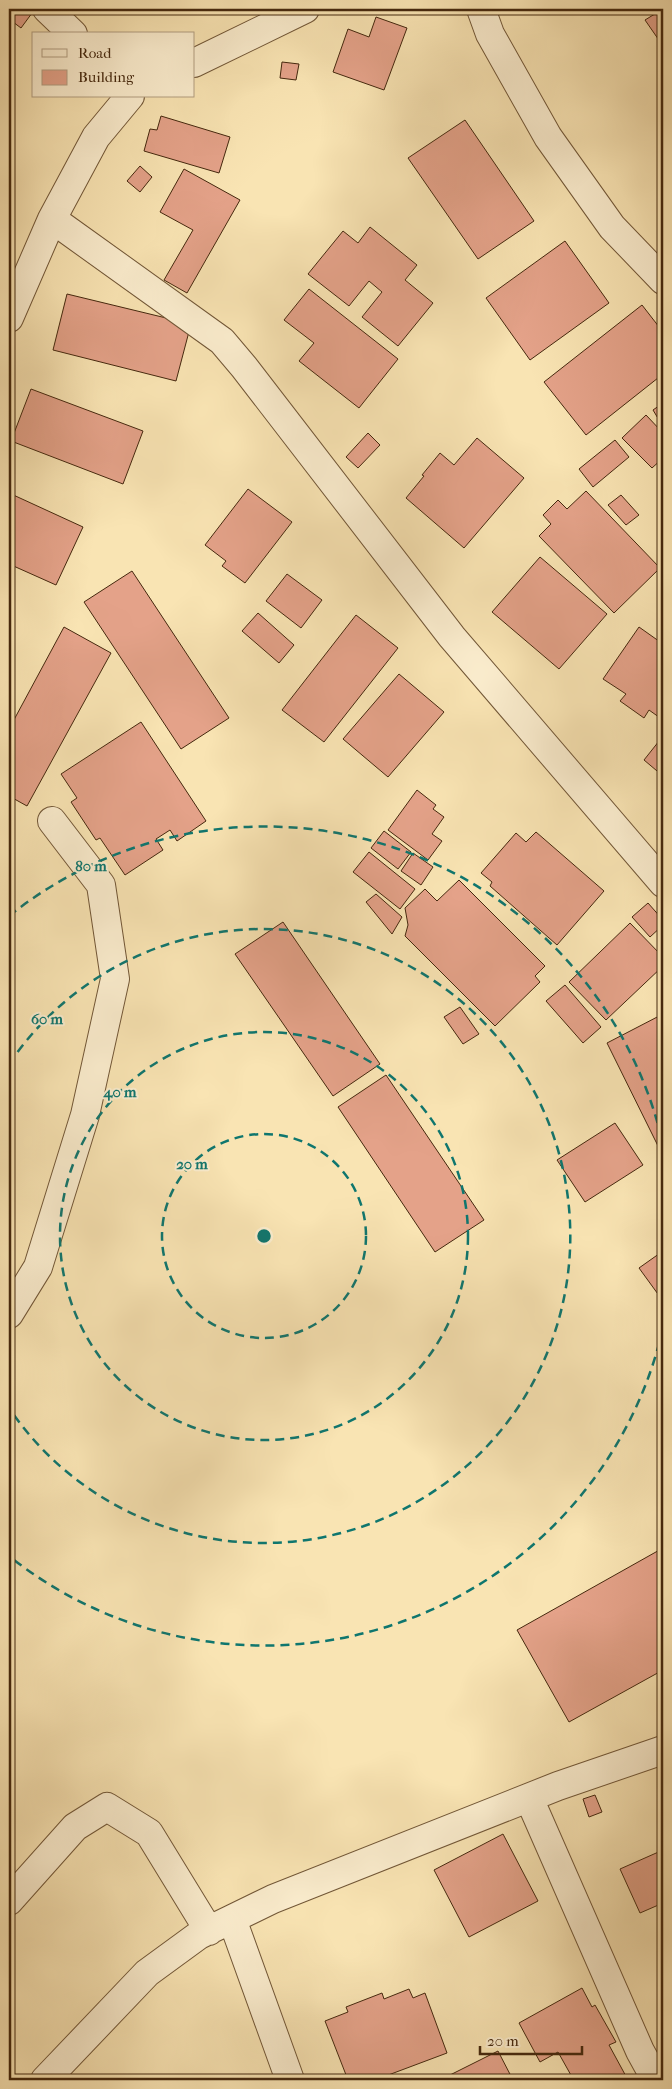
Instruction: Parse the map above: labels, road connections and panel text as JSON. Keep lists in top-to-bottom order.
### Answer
{
  "legend": ["Road", "Building"],
  "scale_bar": "20 m",
  "rings": [
    "80 m",
    "60 m",
    "40 m",
    "20 m"
  ]
}
